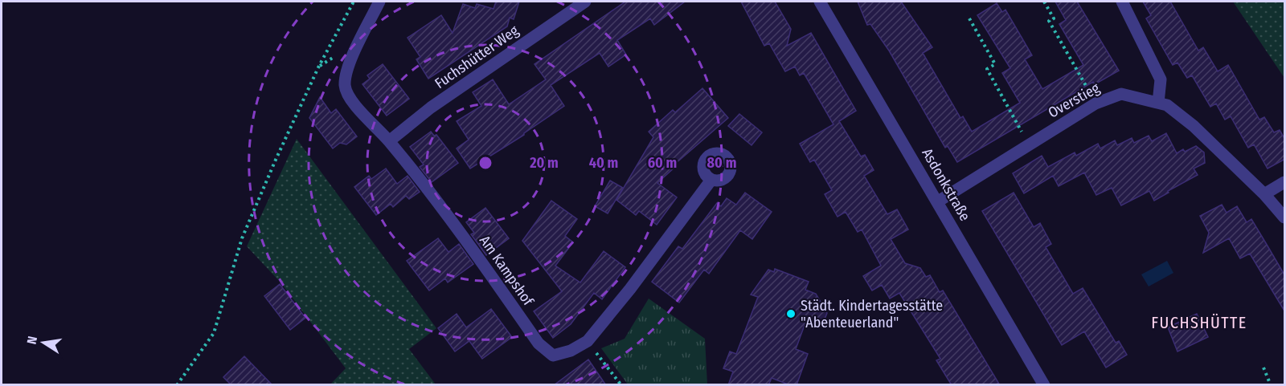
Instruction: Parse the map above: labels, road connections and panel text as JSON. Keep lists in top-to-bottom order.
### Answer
{
  "streets": {
    "street": [
      "Fuchshütter Weg",
      "Overstieg",
      "Asdonkstraße",
      "Am Kampshof"
    ]
  },
  "crossings": [
    ["Fuchshütter Weg", "Am Kampshof"],
    ["Overstieg", "Asdonkstraße"]
  ],
  "districts": ["FUCHSHÜTTE"],
  "places": ["Städt. Kindertagesstätte \"Abenteuerland\""],
  "north": "left",
  "rings": [
    "20 m",
    "40 m",
    "60 m",
    "80 m"
  ]
}
